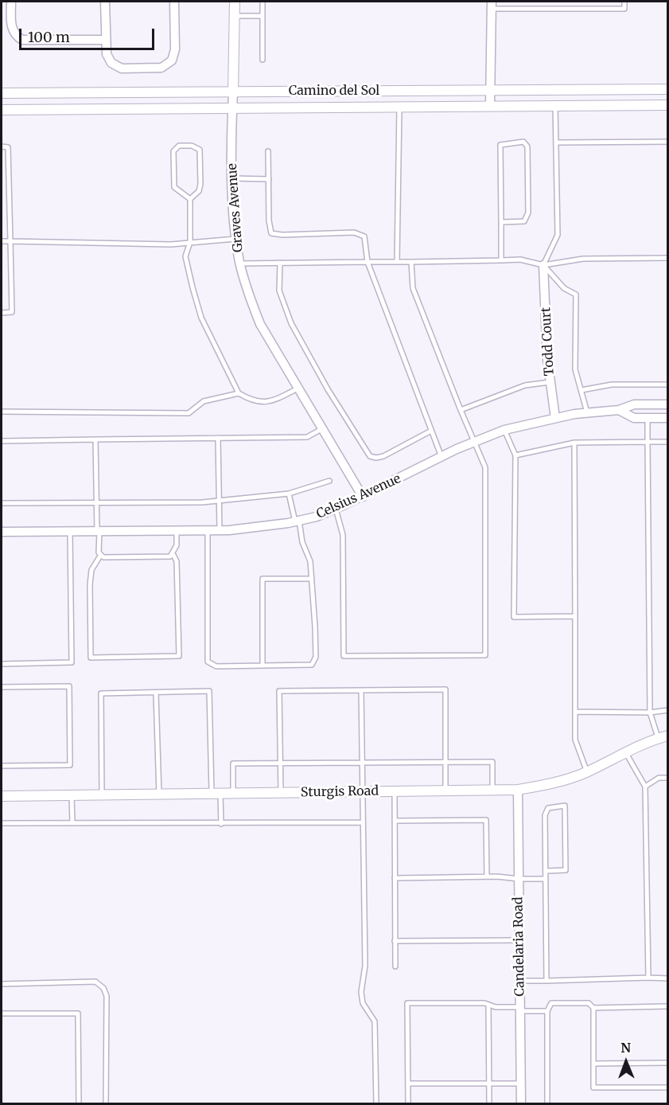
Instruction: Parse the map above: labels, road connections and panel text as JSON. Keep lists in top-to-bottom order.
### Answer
{
  "streets": {
    "street": [
      "Camino del Sol",
      "Graves Avenue",
      "Todd Court",
      "Celsius Avenue",
      "Sturgis Road",
      "Candelaria Road"
    ]
  },
  "crossings": [
    ["Camino del Sol", "Graves Avenue"],
    ["Graves Avenue", "Celsius Avenue"],
    ["Todd Court", "Celsius Avenue"],
    ["Sturgis Road", "Candelaria Road"]
  ],
  "scale_bar": "100 m",
  "north": "top"
}
